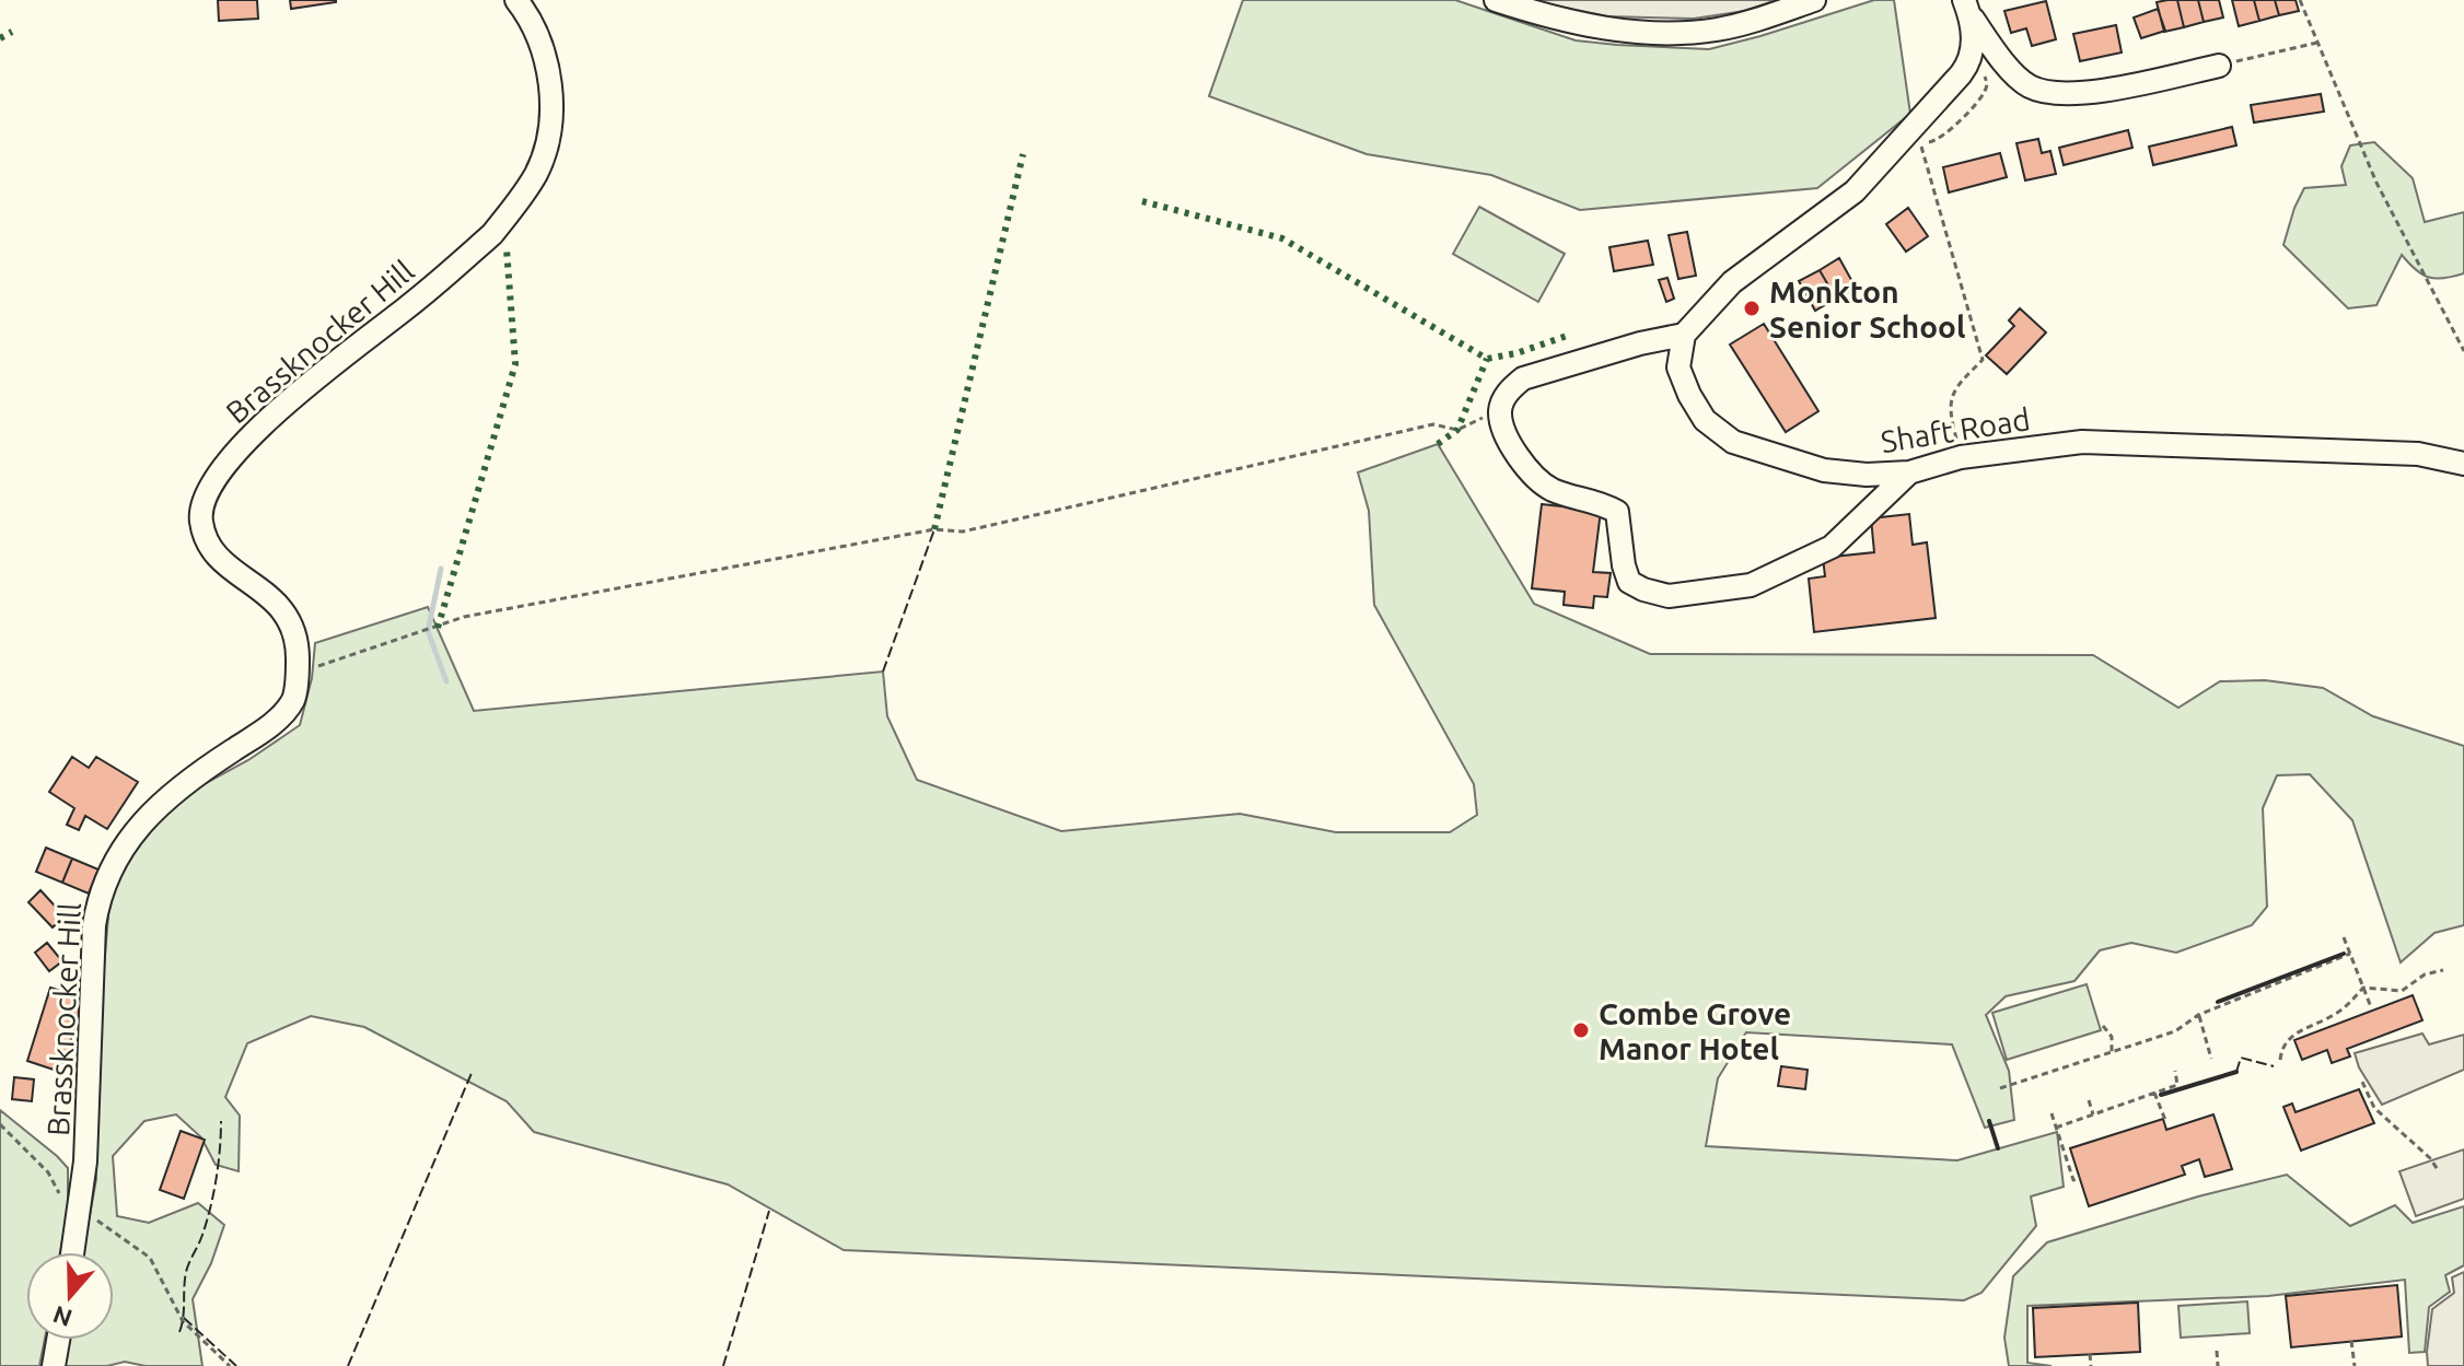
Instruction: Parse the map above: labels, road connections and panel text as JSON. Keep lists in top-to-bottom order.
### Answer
{
  "streets": {
    "street": ["Brassknocker Hill", "Shaft Road"]
  },
  "places": ["Monkton Senior School", "Combe Grove Manor Hotel"],
  "north": "bottom"
}
